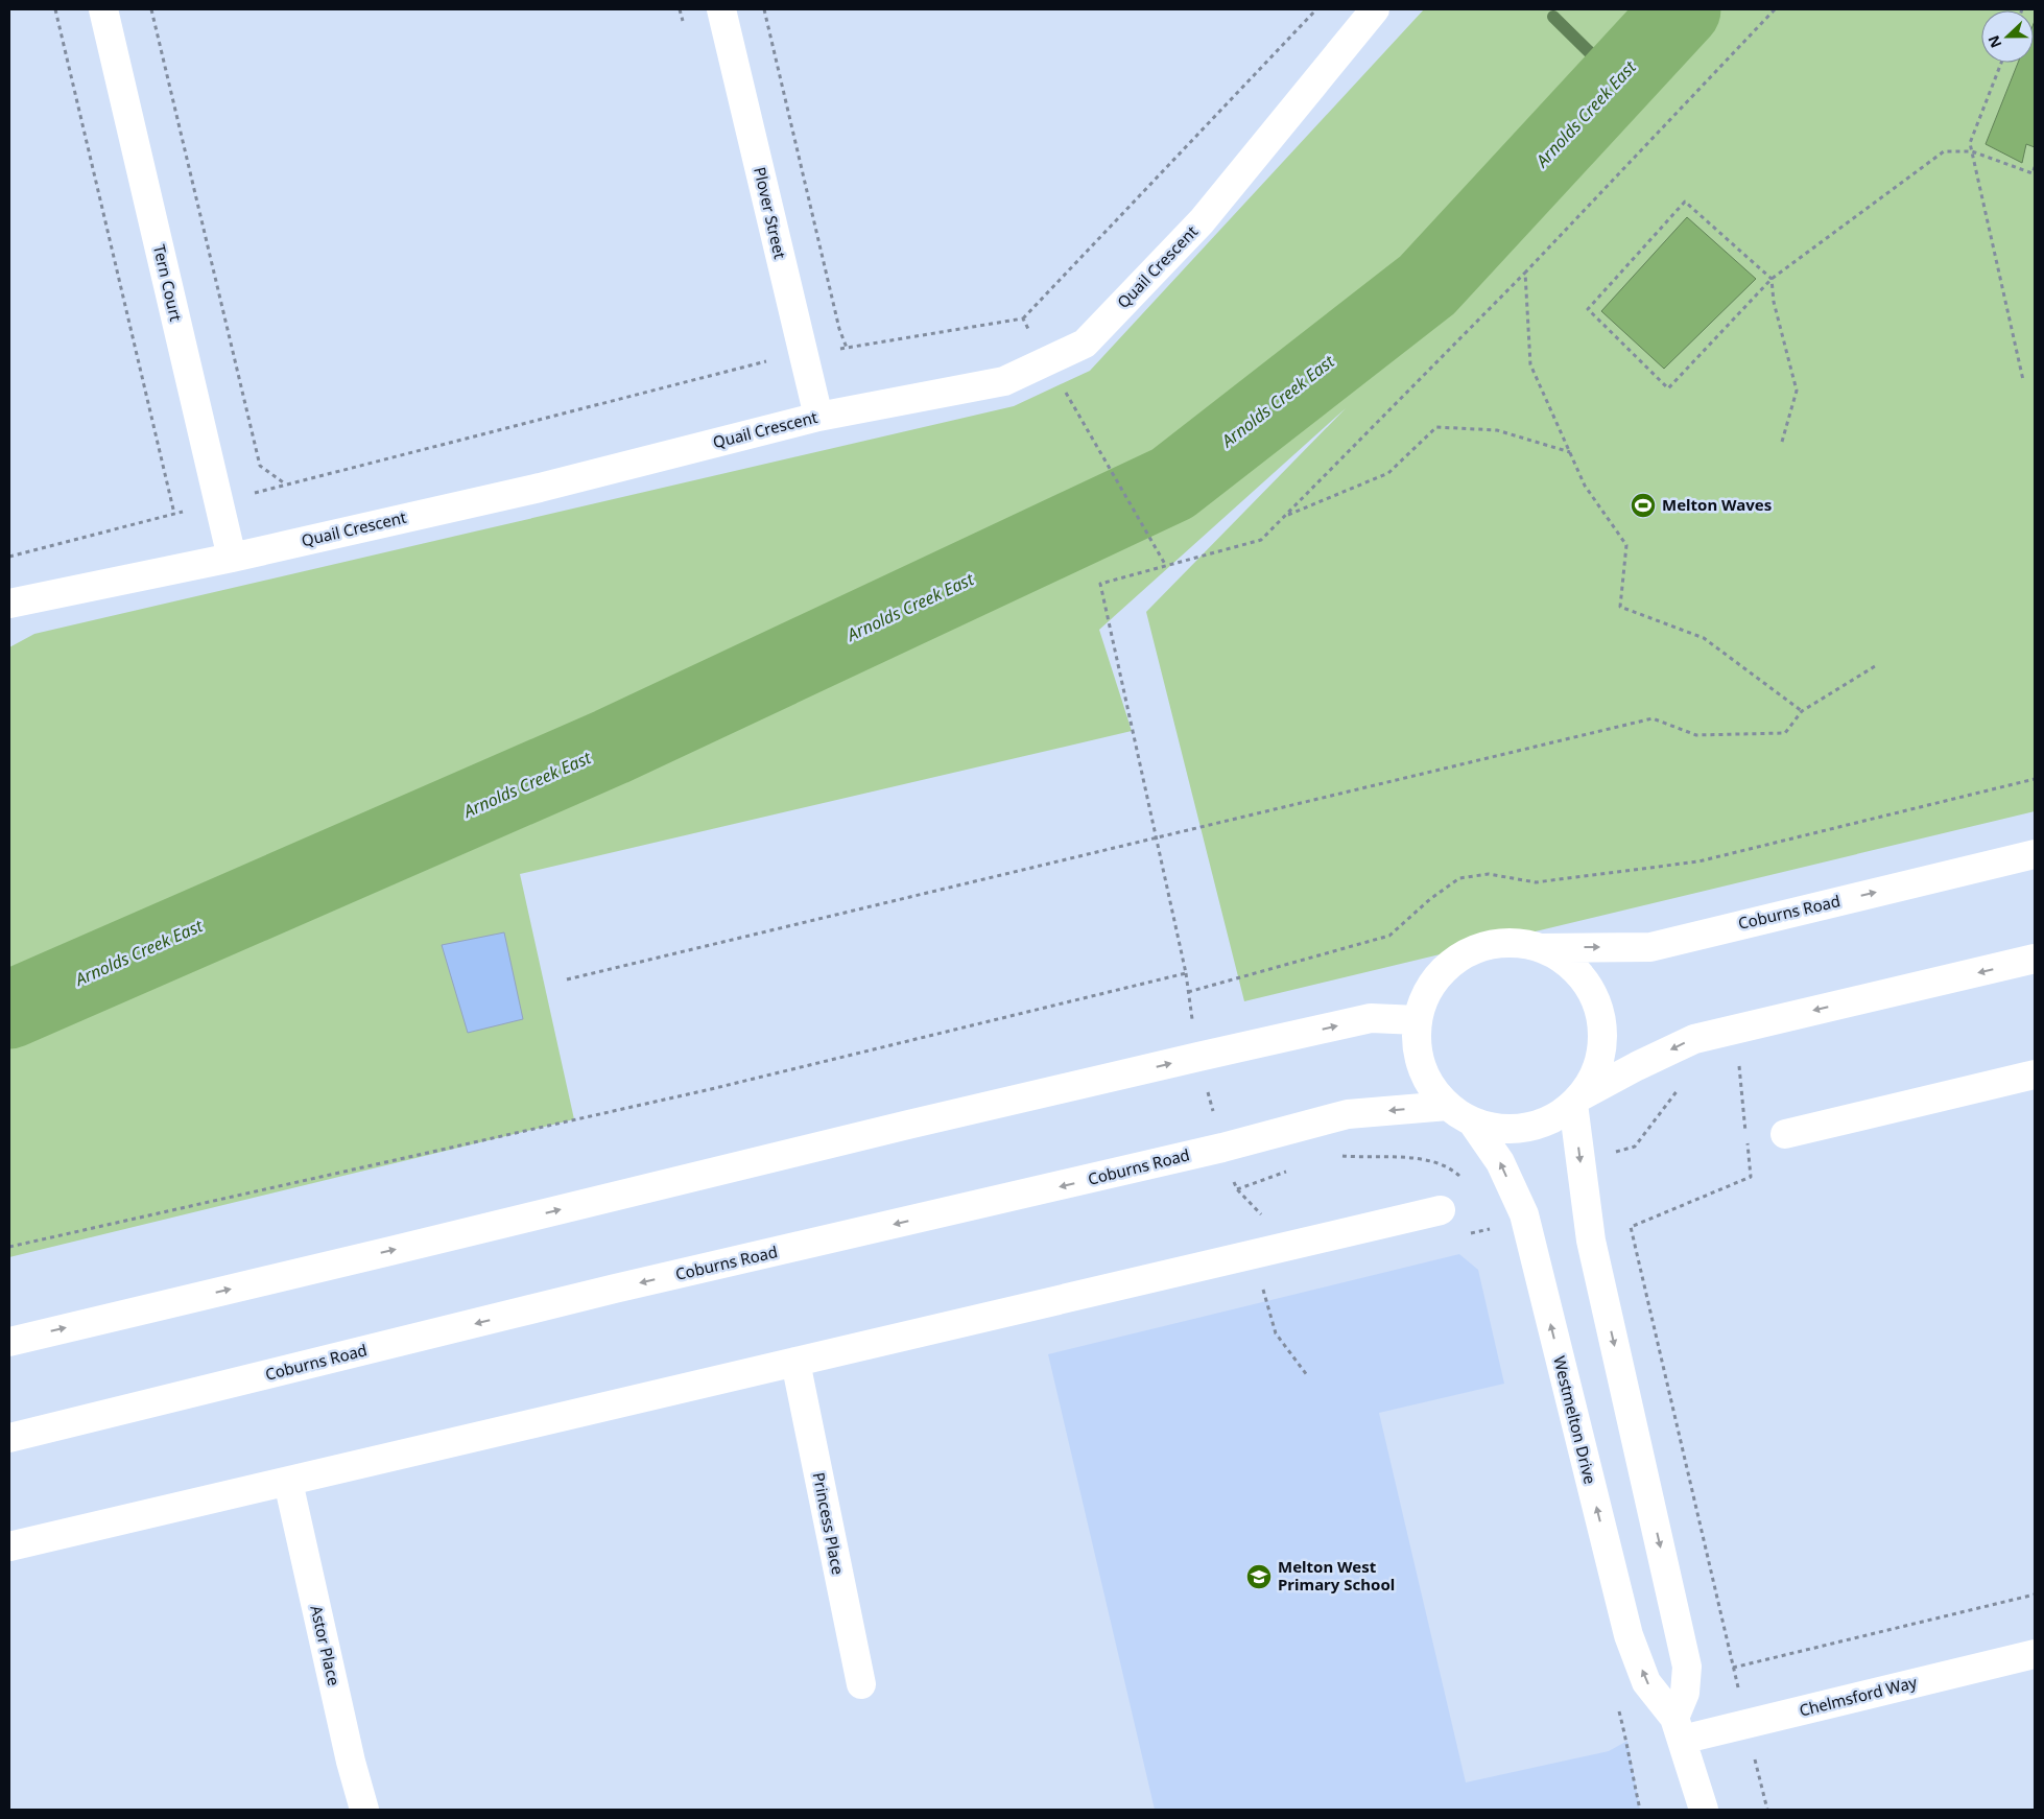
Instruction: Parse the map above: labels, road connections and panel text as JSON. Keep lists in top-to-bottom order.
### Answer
{
  "streets": {
    "street": [
      "Plover Street",
      "Quail Crescent",
      "Tern Court",
      "Coburns Road",
      "Westmelton Drive",
      "Princess Place",
      "Astor Place",
      "Chelmsford Way"
    ]
  },
  "crossings": [
    ["Plover Street", "Quail Crescent"],
    ["Quail Crescent", "Tern Court"],
    ["Coburns Road", "Westmelton Drive"],
    ["Westmelton Drive", "Chelmsford Way"]
  ],
  "water": ["Arnolds Creek East"],
  "places": {
    "sports": ["Melton Waves"],
    "school or university": ["Melton West Primary School"]
  },
  "north": "left"
}
